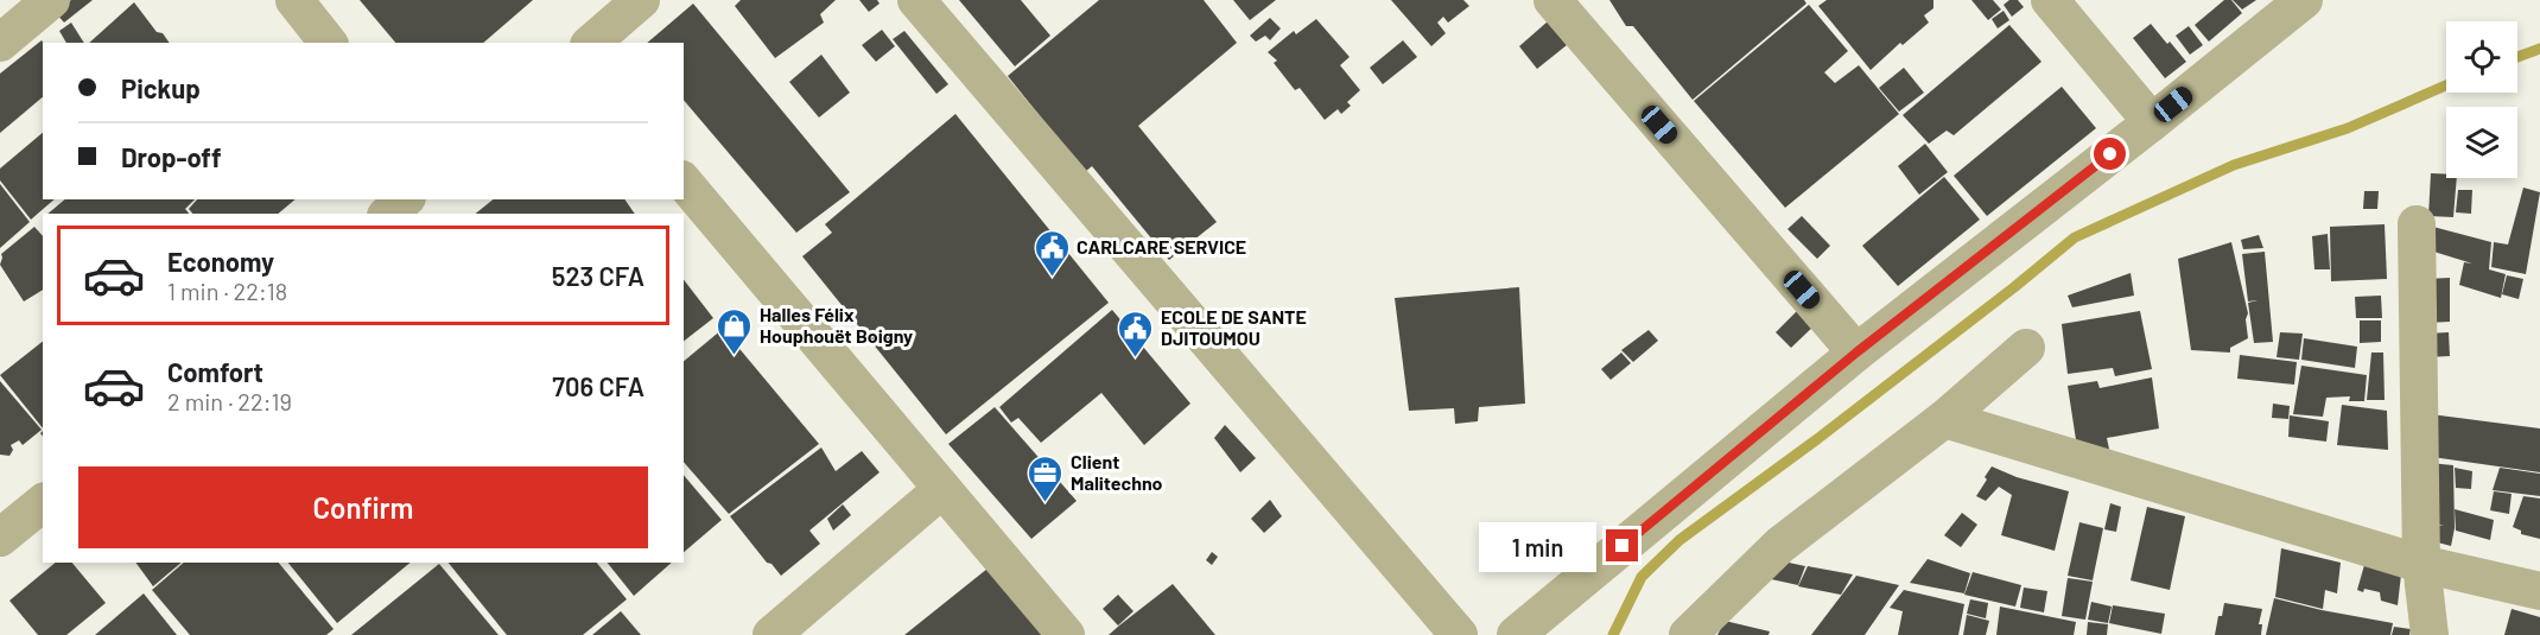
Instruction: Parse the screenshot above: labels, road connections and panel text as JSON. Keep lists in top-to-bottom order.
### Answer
{
  "places": {
    "public building": ["CARLCARE SERVICE", "ECOLE DE SANTE DJITOUMOU"],
    "shop": ["Halles Félix Houphouët Boigny"],
    "office": ["Client Malitechno"]
  },
  "page": {
    "banner": ["Pickup", "Drop-off"],
    "list": [
      {
        "name": "Economy",
        "note": "1 min · 22:18",
        "value": "523 CFA"
      },
      {
        "name": "Comfort",
        "note": "2 min · 22:19",
        "value": "706 CFA"
      }
    ],
    "buttons": "Confirm",
    "bubble": "1 min"
  }
}
